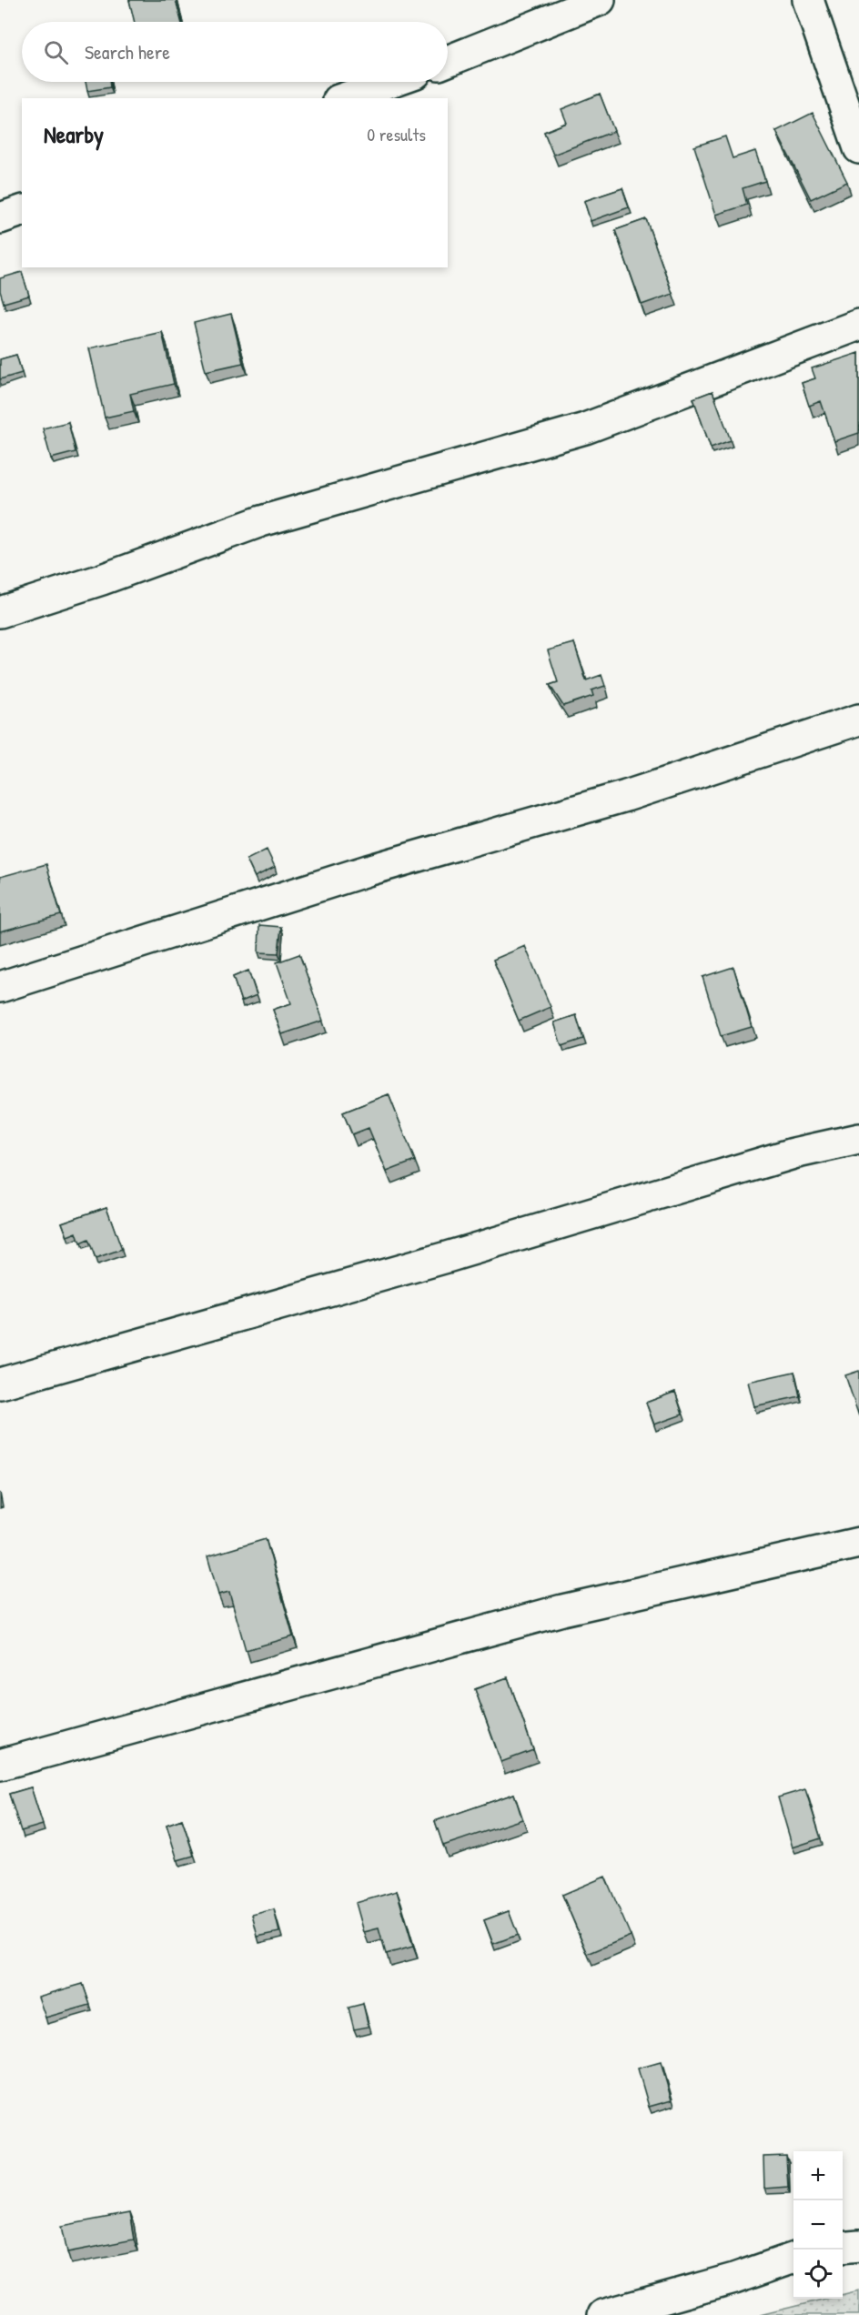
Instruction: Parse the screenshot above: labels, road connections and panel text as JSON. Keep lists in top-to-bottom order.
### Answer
{
  "page": {
    "search": "Search here",
    "heading": ["Nearby", "0 results"],
    "map_buttons": ["+", "−"]
  }
}
